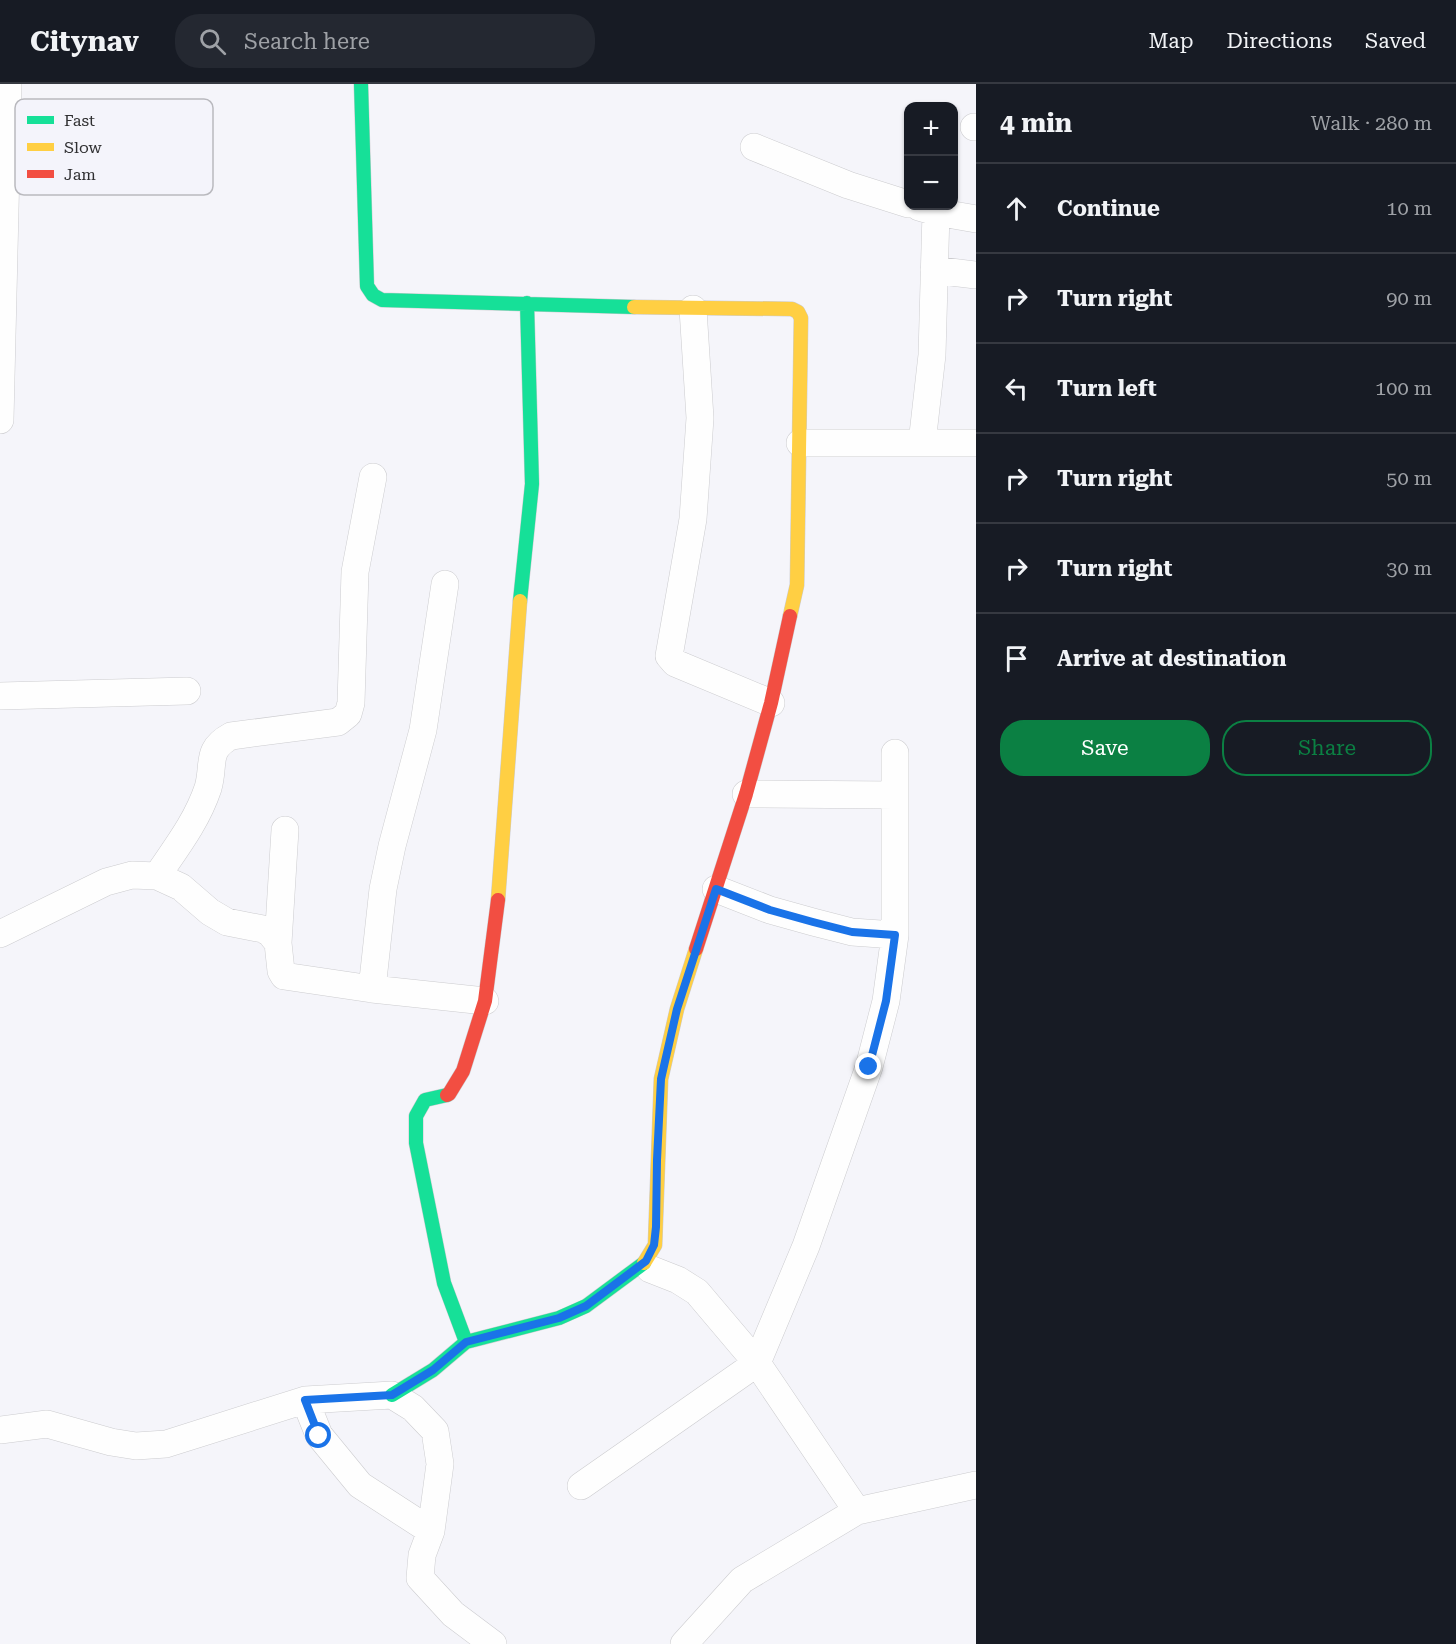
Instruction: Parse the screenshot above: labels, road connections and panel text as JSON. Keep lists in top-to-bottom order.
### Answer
{
  "legend": ["Fast", "Slow", "Jam"],
  "page": {
    "header": "Citynav",
    "search": "Search here",
    "nav": ["Map", "Directions", "Saved"],
    "heading": ["4 min", "Walk · 280 m"],
    "map_buttons": ["+", "−"],
    "list": [
      ["Continue", "10 m"],
      ["Turn right", "90 m"],
      ["Turn left", "100 m"],
      ["Turn right", "50 m"],
      ["Turn right", "30 m"],
      "Arrive at destination"
    ],
    "buttons": ["Save", "Share"]
  }
}
